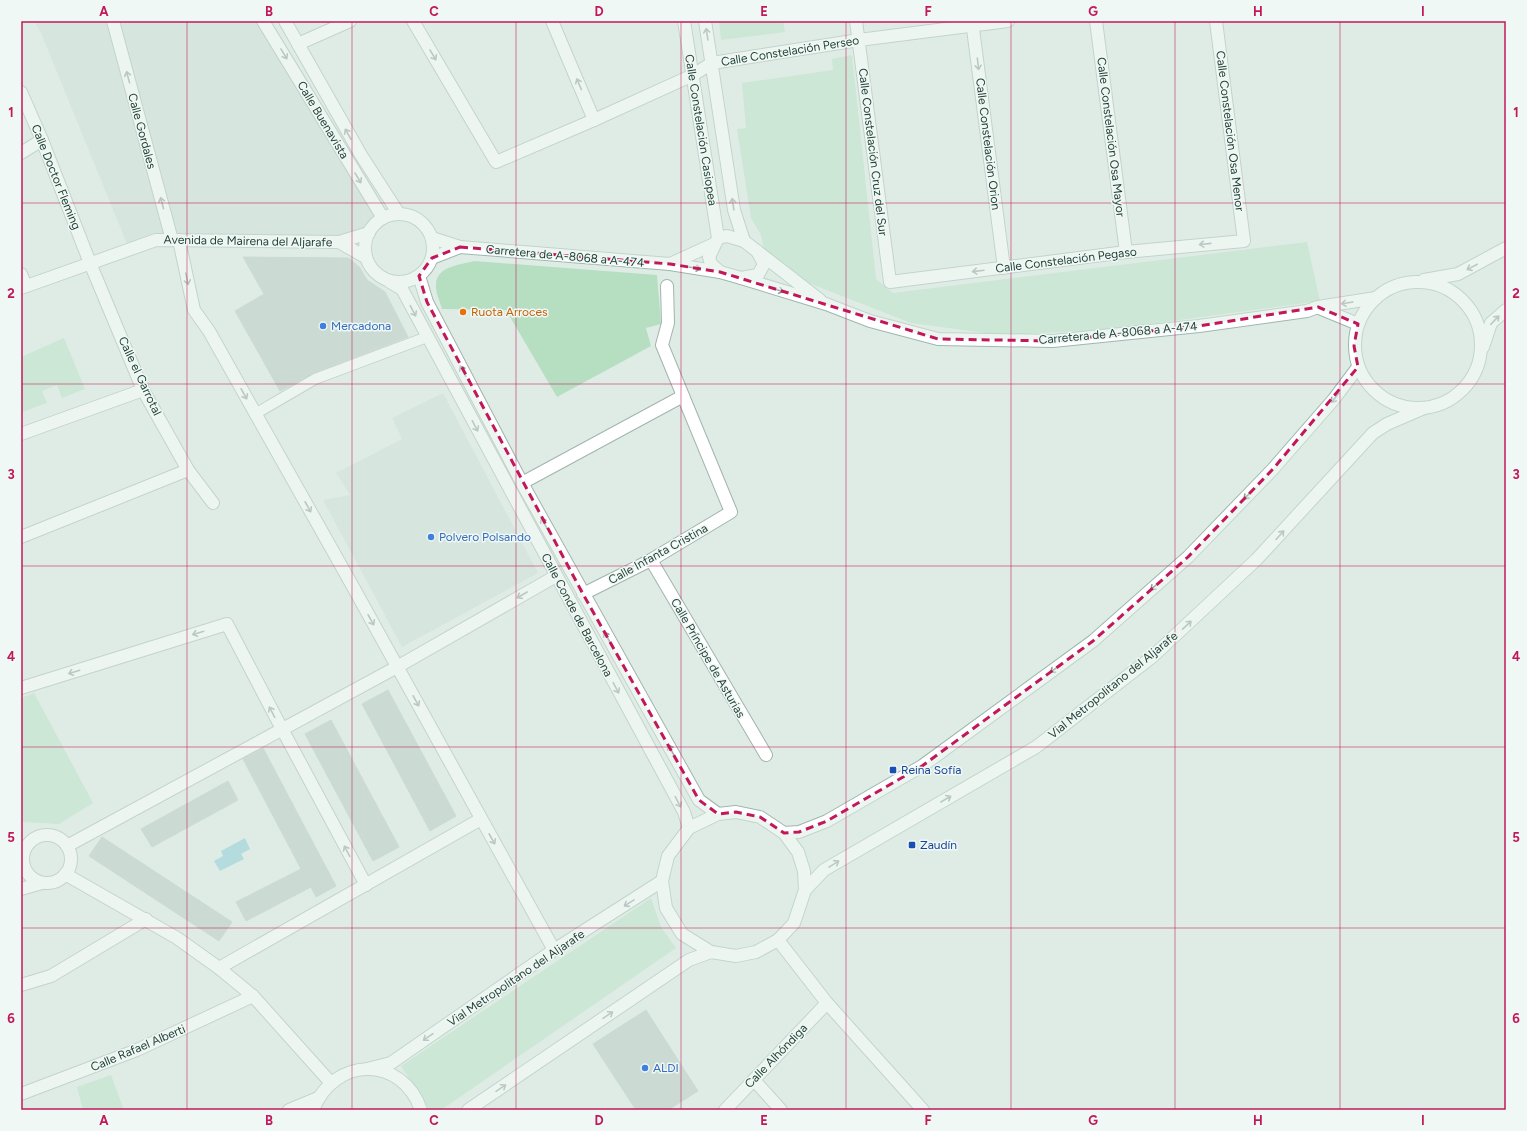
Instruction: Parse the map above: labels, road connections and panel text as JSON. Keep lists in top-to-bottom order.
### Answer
{
  "streets": {
    "street": [
      "Calle Constelación Perseo",
      "Calle Buenavista",
      "Calle Constelación Casiopea",
      "Calle Gordales",
      "Calle Constelación Osa Menor",
      "Calle Constelación Osa Mayor",
      "Calle Constelación Orion",
      "Calle Constelación Cruz del Sur",
      "Calle Doctor Fleming",
      "Avenida de Mairena del Aljarafe",
      "Carretera de A-8068 a A-474",
      "Calle Constelación Pegaso",
      "Calle el Garrotal",
      "Calle Infanta Cristina",
      "Calle Conde de Barcelona",
      "Calle Príncipe de Asturias",
      "Vial Metropolitano del Aljarafe",
      "Calle Rafael Alberti",
      "Calle Alhóndiga"
    ]
  },
  "crossings": [
    ["Calle Constelación Perseo", "Calle Constelación Casiopea"],
    ["Calle Constelación Perseo", "Calle Constelación Orion"],
    ["Calle Constelación Perseo", "Calle Constelación Cruz del Sur"],
    ["Calle Buenavista", "Calle Conde de Barcelona"],
    ["Calle Constelación Casiopea", "Carretera de A-8068 a A-474"],
    ["Calle Gordales", "Avenida de Mairena del Aljarafe"],
    ["Calle Gordales", "Vial Metropolitano del Aljarafe"],
    ["Calle Constelación Osa Menor", "Calle Constelación Pegaso"],
    ["Calle Constelación Osa Mayor", "Calle Constelación Pegaso"],
    ["Calle Constelación Orion", "Calle Constelación Pegaso"],
    ["Calle Constelación Cruz del Sur", "Calle Constelación Pegaso"],
    ["Calle Doctor Fleming", "Avenida de Mairena del Aljarafe"],
    ["Calle Doctor Fleming", "Calle el Garrotal"],
    ["Avenida de Mairena del Aljarafe", "Calle el Garrotal"],
    ["Carretera de A-8068 a A-474", "Vial Metropolitano del Aljarafe"],
    ["Calle Infanta Cristina", "Calle Conde de Barcelona"],
    ["Calle Infanta Cristina", "Calle Príncipe de Asturias"],
    ["Calle Conde de Barcelona", "Vial Metropolitano del Aljarafe"]
  ],
  "one_way": ["Calle Constelación Orion", "Calle Constelación Pegaso"],
  "places": {
    "other": [
      "Ruota Arroces",
      "Mercadona",
      "Polvero Polsando",
      "ALDI"
    ],
    "transit": ["Reina Sofía", "Zaudín"]
  },
  "grid": {
    "columns": [
      "A",
      "B",
      "C",
      "D",
      "E",
      "F",
      "G",
      "H",
      "I"
    ],
    "rows": [
      "1",
      "2",
      "3",
      "4",
      "5",
      "6"
    ]
  }
}
